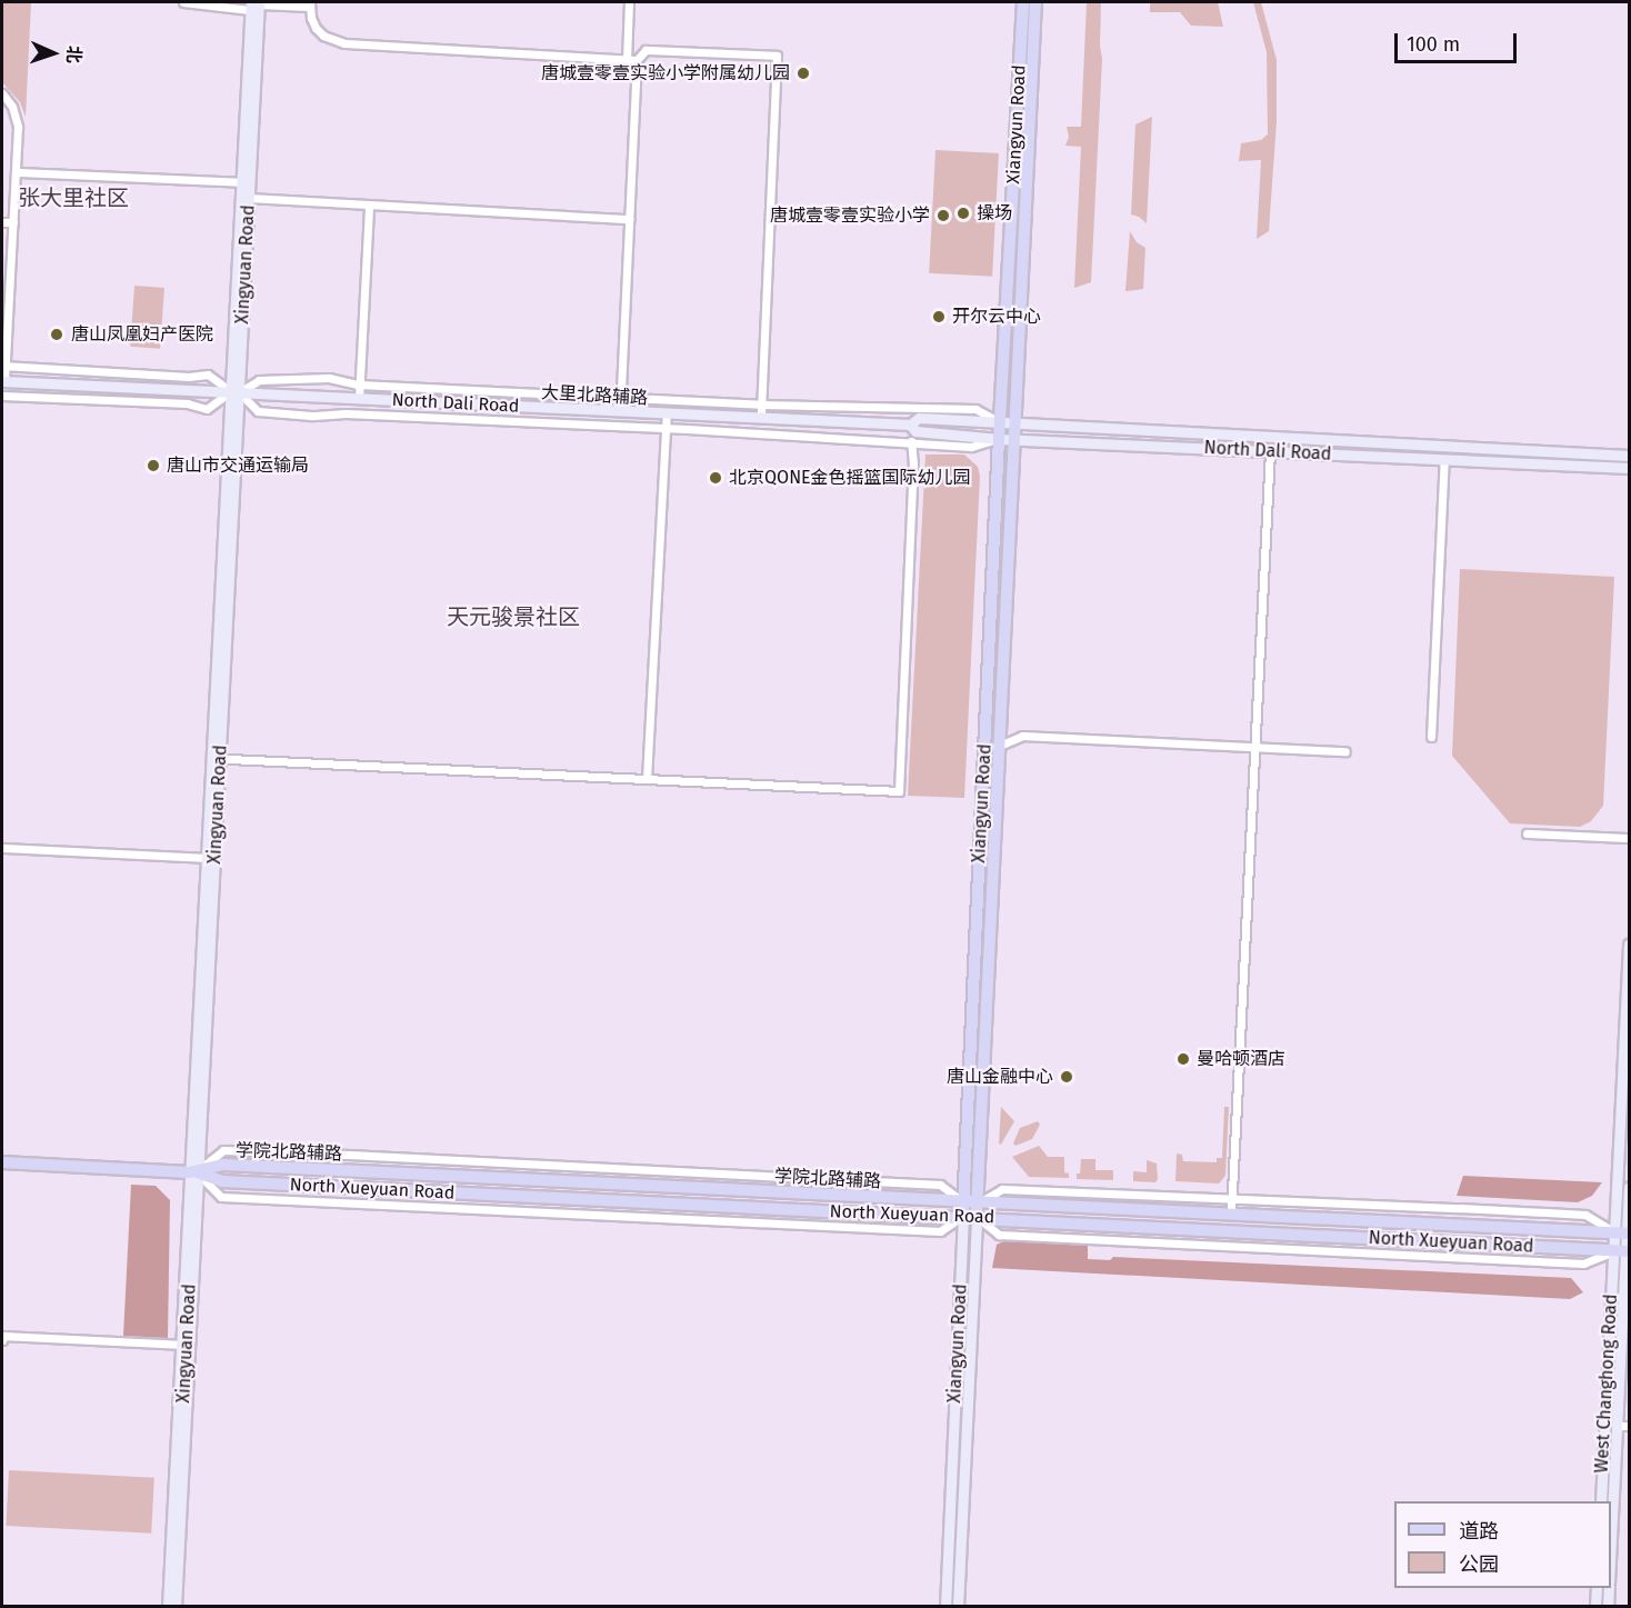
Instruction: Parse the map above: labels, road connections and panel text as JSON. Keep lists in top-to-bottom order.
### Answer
{
  "streets": {
    "main road": [
      "Xiangyun Road",
      "Xingyuan Road",
      "North Dali Road",
      "North Xueyuan Road",
      "West Changhong Road"
    ],
    "street": ["大里北路辅路", "学院北路辅路"]
  },
  "crossings": [
    ["Xiangyun Road", "大里北路辅路"],
    ["Xiangyun Road", "North Dali Road"],
    ["Xiangyun Road", "学院北路辅路"],
    ["Xiangyun Road", "North Xueyuan Road"],
    ["Xingyuan Road", "大里北路辅路"],
    ["Xingyuan Road", "North Dali Road"],
    ["Xingyuan Road", "学院北路辅路"],
    ["Xingyuan Road", "North Xueyuan Road"],
    ["大里北路辅路", "North Dali Road"],
    ["学院北路辅路", "North Xueyuan Road"],
    ["学院北路辅路", "West Changhong Road"],
    ["North Xueyuan Road", "West Changhong Road"]
  ],
  "districts": ["张大里社区", "天元骏景社区"],
  "places": [
    "唐城壹零壹实验小学附属幼儿园",
    "操场",
    "唐城壹零壹实验小学",
    "开尔云中心",
    "唐山凤凰妇产医院",
    "唐山市交通运输局",
    "北京QONE金色摇篮国际幼儿园",
    "曼哈顿酒店",
    "唐山金融中心"
  ],
  "legend": ["道路", "公园"],
  "scale_bar": "100 m",
  "north": "right"
}
